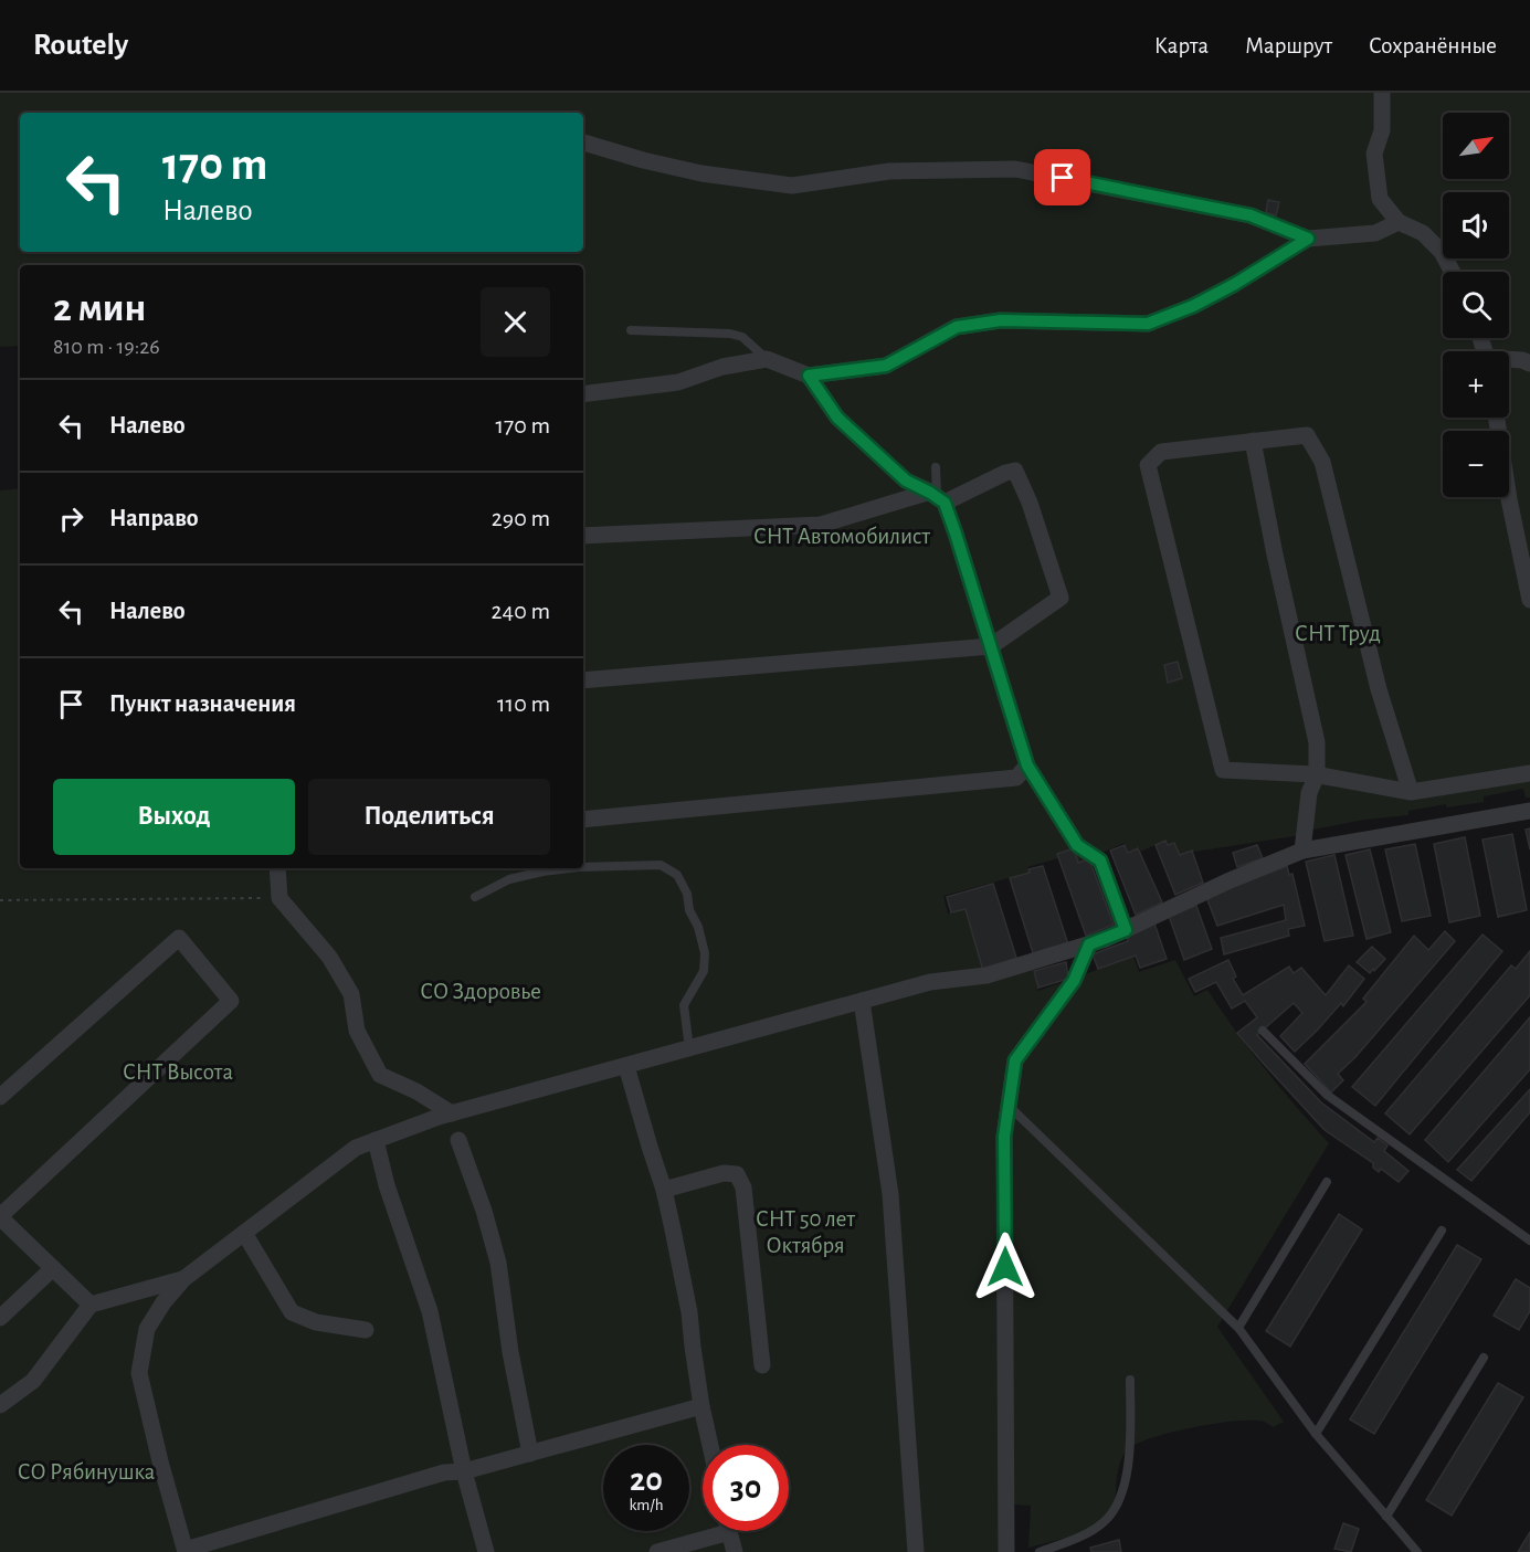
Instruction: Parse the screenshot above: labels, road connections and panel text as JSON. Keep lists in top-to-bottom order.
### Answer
{
  "parks": [
    "СНТ Автомобилист",
    "СНТ Труд",
    "СО Здоровье",
    "СНТ Высота",
    "СНТ 50 лет Октября",
    "СО Рябинушка"
  ],
  "north": "top right",
  "page": {
    "header": "Routely",
    "nav": ["Карта", "Маршрут", "Сохранённые"],
    "map_buttons": ["+", "−"],
    "turn": ["170 m", "Налево"],
    "heading": ["2 мин", "810 m · 19:26"],
    "list": [
      {
        "name": "Налево",
        "value": "170 m"
      },
      {
        "name": "Направо",
        "value": "290 m"
      },
      {
        "name": "Налево",
        "value": "240 m"
      },
      {
        "name": "Пункт назначения",
        "value": "110 m"
      }
    ],
    "buttons": ["Выход", "Поделиться"],
    "speed": "20 km/h",
    "limit": "30"
  }
}
